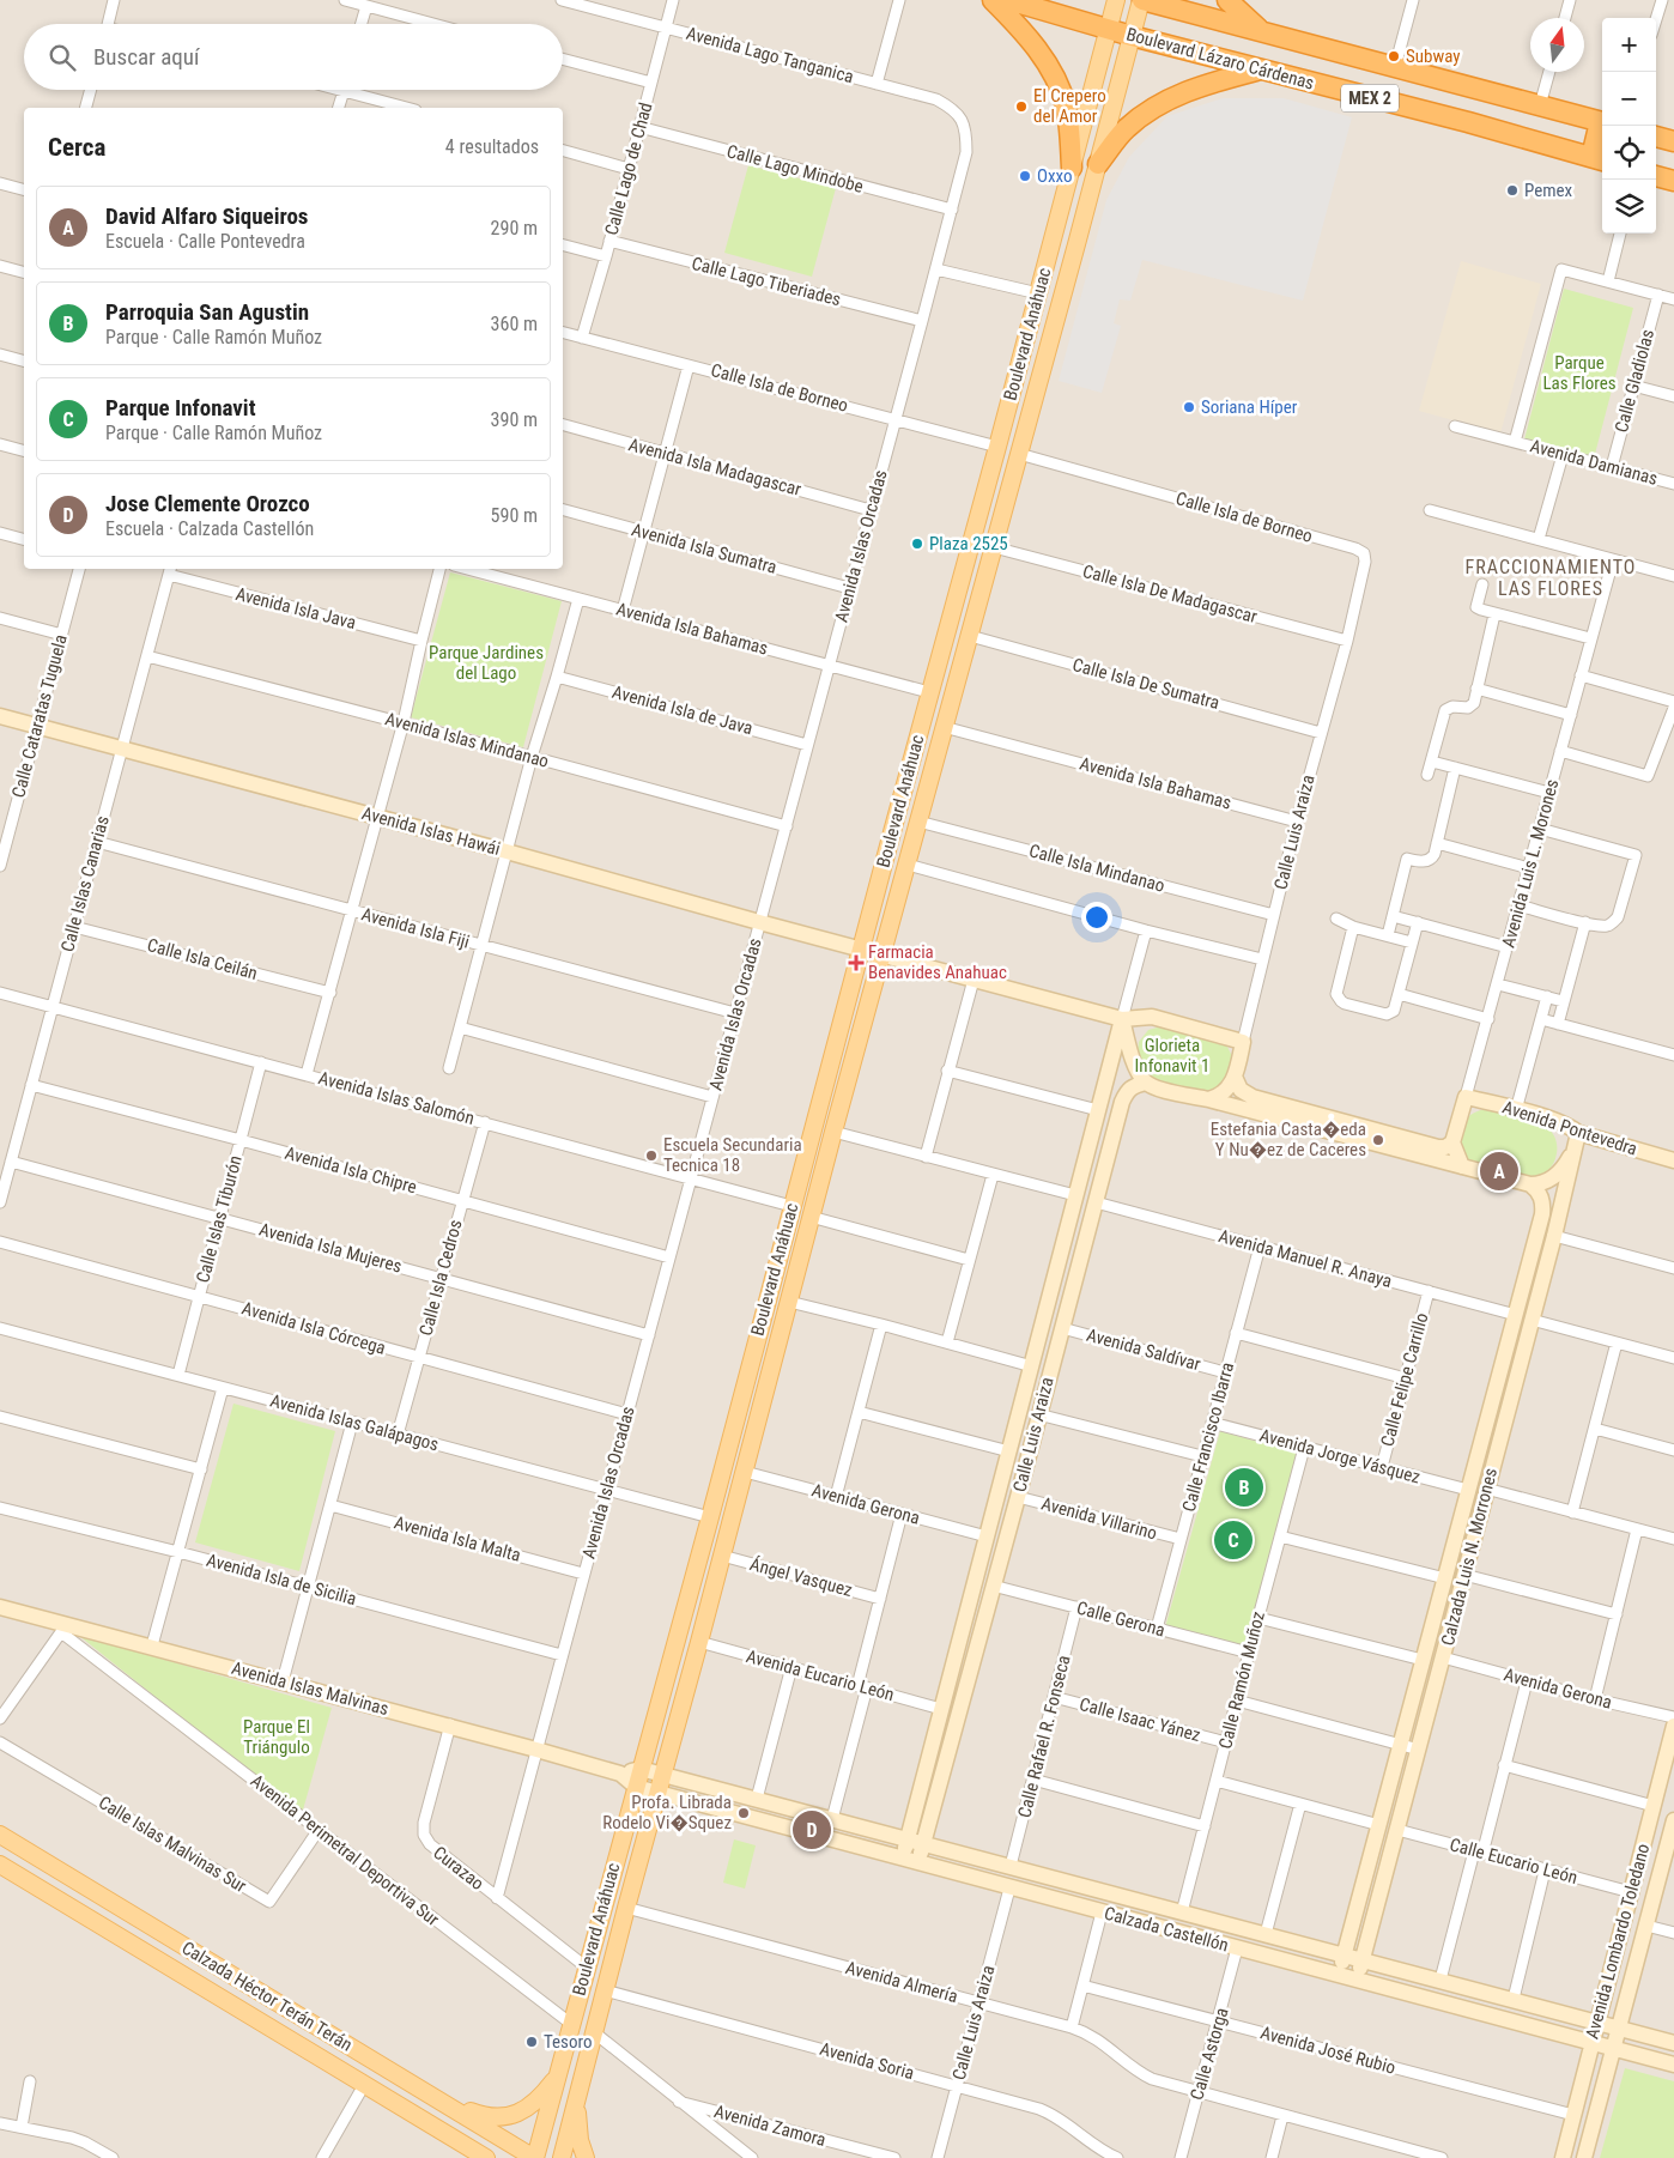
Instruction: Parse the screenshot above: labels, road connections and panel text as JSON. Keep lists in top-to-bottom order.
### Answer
{
  "streets": {
    "highway": ["Boulevard Lázaro Cárdenas", "MEX 2"],
    "main road": ["Boulevard Anáhuac", "Calzada Héctor Terán Terán"],
    "street": [
      "Avenida Lago Tanganica",
      "Calle Lago de Chad",
      "Calle Lago Mindobe",
      "Calle Lago Tiberiades",
      "Calle Gladiolas",
      "Calle Isla de Borneo",
      "Avenida Damianas",
      "Avenida Isla Madagascar",
      "Avenida Islas Orcadas",
      "Avenida Isla Sumatra",
      "Calle Isla De Madagascar",
      "Avenida Isla Java",
      "Avenida Isla Bahamas",
      "Calle Isla De Sumatra",
      "Avenida Isla de Java",
      "Calle Cataratas Tuguela",
      "Avenida Islas Mindanao",
      "Avenida Islas Hawái",
      "Calle Luis Araiza",
      "Avenida Luis L. Morones",
      "Calle Isla Mindanao",
      "Calle Islas Canarias",
      "Avenida Isla Fiji",
      "Calle Isla Ceilán",
      "Avenida Islas Salomón",
      "Avenida Pontevedra",
      "Avenida Isla Chipre",
      "Calle Islas Tiburón",
      "Avenida Isla Mujeres",
      "Avenida Manuel R. Anaya",
      "Calle Isla Cedros",
      "Avenida Isla Córcega",
      "Avenida Saldívar",
      "Calle Felipe Carrillo",
      "Avenida Islas Galápagos",
      "Calle Francisco Ibarra",
      "Avenida Jorge Vásquez",
      "Avenida Gerona",
      "Avenida Villarino",
      "Avenida Isla Malta",
      "Calzada Luis N. Morrones",
      "Ángel Vasquez",
      "Avenida Isla de Sicilia",
      "Calle Gerona",
      "Avenida Eucario León",
      "Calle Ramón Muñoz",
      "Avenida Islas Malvinas",
      "Calle Isaac Yánez",
      "Calle Rafael R. Fonseca",
      "Calle Islas Malvinas Sur",
      "Avenida Perimetral Deportiva Sur",
      "Calle Eucario León",
      "Curazao",
      "Calzada Castellón",
      "Avenida Lombardo Toledano",
      "Avenida Almería",
      "Avenida José Rubio",
      "Calle Astorga",
      "Avenida Soria",
      "Avenida Zamora"
    ]
  },
  "crossings": [
    ["Avenida Lago Tanganica", "Calle Lago de Chad"],
    ["Avenida Lago Tanganica", "Avenida Islas Orcadas"],
    ["Boulevard Lázaro Cárdenas", "Boulevard Anáhuac"],
    ["Calle Lago de Chad", "Calle Lago Mindobe"],
    ["Calle Lago de Chad", "Calle Lago Tiberiades"],
    ["Calle Lago de Chad", "Calle Isla de Borneo"],
    ["Calle Lago Mindobe", "Avenida Islas Orcadas"],
    ["Calle Lago Tiberiades", "Avenida Islas Orcadas"],
    ["Boulevard Anáhuac", "Calle Isla de Borneo"],
    ["Boulevard Anáhuac", "Calle Isla De Madagascar"],
    ["Boulevard Anáhuac", "Avenida Isla Bahamas"],
    ["Boulevard Anáhuac", "Calle Isla De Sumatra"],
    ["Boulevard Anáhuac", "Avenida Islas Hawái"],
    ["Boulevard Anáhuac", "Calle Isla Mindanao"],
    ["Boulevard Anáhuac", "Avenida Islas Salomón"],
    ["Boulevard Anáhuac", "Avenida Islas Galápagos"],
    ["Boulevard Anáhuac", "Avenida Gerona"],
    ["Boulevard Anáhuac", "Ángel Vasquez"],
    ["Boulevard Anáhuac", "Avenida Eucario León"],
    ["Boulevard Anáhuac", "Avenida Islas Malvinas"],
    ["Boulevard Anáhuac", "Avenida Perimetral Deportiva Sur"],
    ["Boulevard Anáhuac", "Curazao"],
    ["Boulevard Anáhuac", "Calzada Castellón"],
    ["Boulevard Anáhuac", "Avenida Almería"],
    ["Boulevard Anáhuac", "Calzada Héctor Terán Terán"],
    ["Boulevard Anáhuac", "Avenida Soria"],
    ["Calle Gladiolas", "Avenida Damianas"],
    ["Calle Isla de Borneo", "Avenida Islas Orcadas"],
    ["Calle Isla de Borneo", "Calle Luis Araiza"],
    ["Avenida Isla Madagascar", "Avenida Islas Orcadas"],
    ["Avenida Islas Orcadas", "Avenida Isla Sumatra"],
    ["Avenida Islas Orcadas", "Avenida Isla Bahamas"],
    ["Avenida Islas Orcadas", "Avenida Isla de Java"],
    ["Avenida Islas Orcadas", "Avenida Islas Mindanao"],
    ["Avenida Islas Orcadas", "Avenida Islas Hawái"],
    ["Avenida Islas Orcadas", "Avenida Isla Fiji"],
    ["Avenida Islas Orcadas", "Avenida Islas Salomón"],
    ["Avenida Islas Orcadas", "Avenida Isla Chipre"],
    ["Avenida Islas Orcadas", "Avenida Isla Mujeres"],
    ["Avenida Islas Orcadas", "Avenida Isla Córcega"],
    ["Avenida Islas Orcadas", "Avenida Islas Galápagos"],
    ["Avenida Islas Orcadas", "Avenida Isla Malta"],
    ["Avenida Islas Orcadas", "Avenida Isla de Sicilia"],
    ["Avenida Islas Orcadas", "Avenida Islas Malvinas"],
    ["Avenida Islas Orcadas", "Curazao"],
    ["Calle Isla De Madagascar", "Calle Luis Araiza"],
    ["Avenida Isla Java", "Calle Islas Canarias"],
    ["Avenida Isla Bahamas", "Calle Luis Araiza"],
    ["Calle Isla De Sumatra", "Calle Luis Araiza"],
    ["Calle Cataratas Tuguela", "Avenida Islas Hawái"],
    ["Avenida Islas Mindanao", "Calle Islas Canarias"],
    ["Avenida Islas Hawái", "Calle Islas Canarias"],
    ["Calle Luis Araiza", "Calle Isla Mindanao"],
    ["Calle Luis Araiza", "Avenida Manuel R. Anaya"],
    ["Calle Luis Araiza", "Avenida Saldívar"],
    ["Calle Luis Araiza", "Avenida Gerona"],
    ["Calle Luis Araiza", "Avenida Villarino"],
    ["Calle Luis Araiza", "Calle Gerona"],
    ["Calle Luis Araiza", "Avenida Eucario León"],
    ["Calle Luis Araiza", "Calzada Castellón"],
    ["Calle Luis Araiza", "Avenida Almería"],
    ["Calle Luis Araiza", "Avenida Soria"],
    ["Avenida Luis L. Morones", "Avenida Pontevedra"],
    ["Calle Islas Canarias", "Avenida Isla Fiji"],
    ["Calle Islas Canarias", "Calle Isla Ceilán"],
    ["Calle Islas Canarias", "Avenida Islas Salomón"],
    ["Calle Islas Canarias", "Avenida Isla Chipre"],
    ["Calle Islas Canarias", "Avenida Isla Mujeres"],
    ["Avenida Islas Salomón", "Calle Islas Tiburón"],
    ["Avenida Islas Salomón", "Calle Isla Cedros"],
    ["Avenida Pontevedra", "Calzada Luis N. Morrones"],
    ["Avenida Isla Chipre", "Calle Islas Tiburón"],
    ["Avenida Isla Chipre", "Calle Isla Cedros"],
    ["Calle Islas Tiburón", "Avenida Isla Mujeres"],
    ["Calle Islas Tiburón", "Avenida Isla Córcega"],
    ["Calle Islas Tiburón", "Avenida Islas Galápagos"],
    ["Avenida Isla Mujeres", "Calle Isla Cedros"],
    ["Avenida Manuel R. Anaya", "Calle Felipe Carrillo"],
    ["Avenida Manuel R. Anaya", "Calle Francisco Ibarra"],
    ["Avenida Manuel R. Anaya", "Calzada Luis N. Morrones"],
    ["Calle Isla Cedros", "Avenida Isla Córcega"],
    ["Calle Isla Cedros", "Avenida Islas Galápagos"],
    ["Avenida Saldívar", "Calle Francisco Ibarra"],
    ["Calle Felipe Carrillo", "Avenida Jorge Vásquez"],
    ["Calle Francisco Ibarra", "Avenida Jorge Vásquez"],
    ["Calle Francisco Ibarra", "Avenida Villarino"],
    ["Calle Francisco Ibarra", "Calle Gerona"],
    ["Avenida Jorge Vásquez", "Calzada Luis N. Morrones"],
    ["Avenida Jorge Vásquez", "Calle Ramón Muñoz"],
    ["Avenida Gerona", "Calzada Luis N. Morrones"],
    ["Calzada Luis N. Morrones", "Calle Eucario León"],
    ["Calzada Luis N. Morrones", "Calzada Castellón"],
    ["Calle Gerona", "Calle Ramón Muñoz"],
    ["Calle Gerona", "Calle Rafael R. Fonseca"],
    ["Calle Ramón Muñoz", "Calle Isaac Yánez"],
    ["Calle Ramón Muñoz", "Calzada Castellón"],
    ["Avenida Islas Malvinas", "Avenida Perimetral Deportiva Sur"],
    ["Avenida Islas Malvinas", "Curazao"],
    ["Avenida Islas Malvinas", "Calzada Castellón"],
    ["Calle Isaac Yánez", "Calle Rafael R. Fonseca"],
    ["Calle Rafael R. Fonseca", "Calzada Castellón"],
    ["Calle Islas Malvinas Sur", "Avenida Perimetral Deportiva Sur"],
    ["Calle Eucario León", "Avenida Lombardo Toledano"],
    ["Calzada Castellón", "Avenida Lombardo Toledano"],
    ["Calzada Castellón", "Calle Astorga"],
    ["Avenida Lombardo Toledano", "Avenida José Rubio"],
    ["Avenida Almería", "Calle Astorga"],
    ["Avenida José Rubio", "Calle Astorga"]
  ],
  "districts": ["FRACCIONAMIENTO LAS FLORES"],
  "parks": [
    "Parque Las Flores",
    "Parque Jardines del Lago",
    "Glorieta Infonavit 1",
    "Parque El Triángulo"
  ],
  "places": {
    "other": [
      "Subway",
      "El Crepero del Amor",
      "Oxxo",
      "Pemex",
      "Soriana Híper",
      "Plaza 2525",
      "Estefania Casta�eda Y Nu�ez de Caceres",
      "Escuela Secundaria Tecnica 18",
      "Profa. Librada Rodelo Vi�Squez",
      "Tesoro"
    ],
    "health": ["Farmacia Benavides Anahuac"]
  },
  "north": "top",
  "page": {
    "map_buttons": ["+", "−"],
    "search": "Buscar aquí",
    "heading": ["Cerca", "4 resultados"],
    "list": [
      {
        "mark": "A",
        "name": "David Alfaro Siqueiros",
        "note": "Escuela · Calle Pontevedra",
        "value": "290 m"
      },
      {
        "mark": "B",
        "name": "Parroquia San Agustin",
        "note": "Parque · Calle Ramón Muñoz",
        "value": "360 m"
      },
      {
        "mark": "C",
        "name": "Parque Infonavit",
        "note": "Parque · Calle Ramón Muñoz",
        "value": "390 m"
      },
      {
        "mark": "D",
        "name": "Jose Clemente Orozco",
        "note": "Escuela · Calzada Castellón",
        "value": "590 m"
      }
    ],
    "pins": [
      "A",
      "B",
      "C",
      "D"
    ]
  }
}
